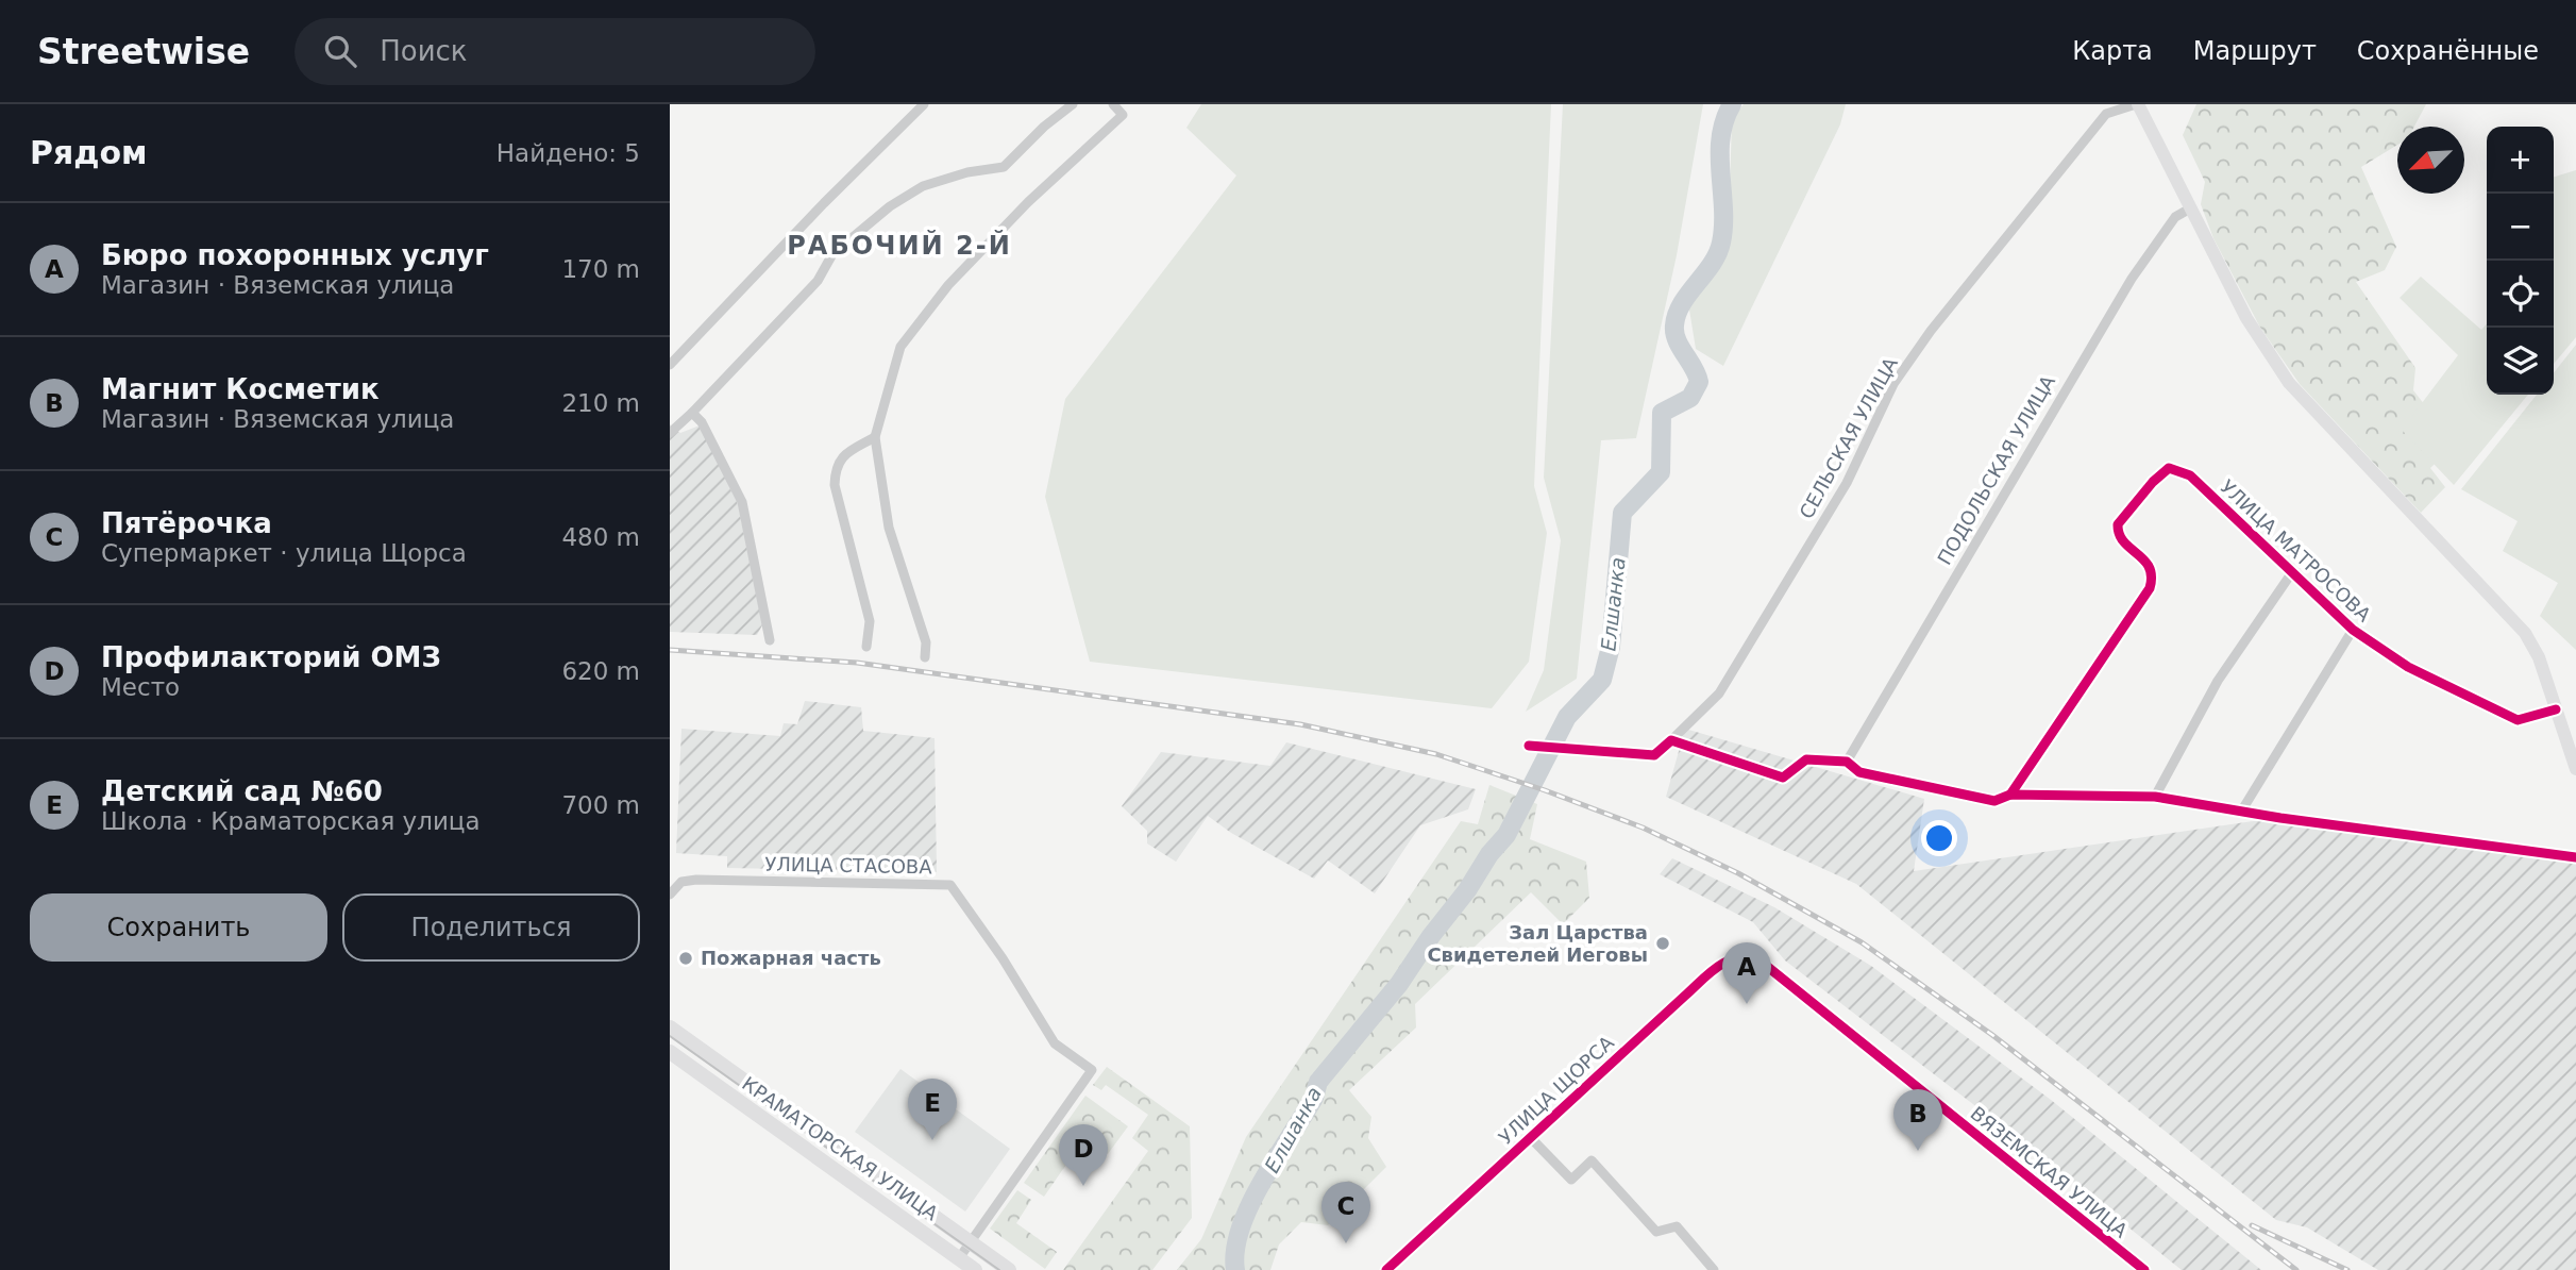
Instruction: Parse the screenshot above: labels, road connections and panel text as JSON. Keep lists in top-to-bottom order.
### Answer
{
  "streets": {
    "main road": ["КРАМАТОРСКАЯ УЛИЦА"],
    "street": [
      "СЕЛЬСКАЯ УЛИЦА",
      "ПОДОЛЬСКАЯ УЛИЦА",
      "УЛИЦА МАТРОСОВА",
      "УЛИЦА СТАСОВА",
      "УЛИЦА ЩОРСА",
      "ВЯЗЕМСКАЯ УЛИЦА"
    ]
  },
  "crossings": [
    ["УЛИЦА СТАСОВА", "КРАМАТОРСКАЯ УЛИЦА"],
    ["УЛИЦА ЩОРСА", "ВЯЗЕМСКАЯ УЛИЦА"]
  ],
  "districts": ["РАБОЧИЙ 2‑Й"],
  "water": ["Елшанка"],
  "places": ["Зал Царства Свидетелей Иеговы", "Пожарная часть"],
  "north": "bottom left",
  "page": {
    "header": "Streetwise",
    "search": "Поиск",
    "nav": ["Карта", "Маршрут", "Сохранённые"],
    "heading": ["Рядом", "Найдено: 5"],
    "map_buttons": ["+", "−"],
    "list": [
      {
        "mark": "A",
        "name": "Бюро похоронных услуг",
        "note": "Магазин · Вяземская улица",
        "value": "170 m"
      },
      {
        "mark": "B",
        "name": "Магнит Косметик",
        "note": "Магазин · Вяземская улица",
        "value": "210 m"
      },
      {
        "mark": "C",
        "name": "Пятёрочка",
        "note": "Супермаркет · улица Щорса",
        "value": "480 m"
      },
      {
        "mark": "D",
        "name": "Профилакторий ОМЗ",
        "note": "Место",
        "value": "620 m"
      },
      {
        "mark": "E",
        "name": "Детский сад №60",
        "note": "Школа · Краматорская улица",
        "value": "700 m"
      }
    ],
    "buttons": ["Сохранить", "Поделиться"],
    "pins": [
      "A",
      "E",
      "B",
      "D",
      "C"
    ]
  }
}
